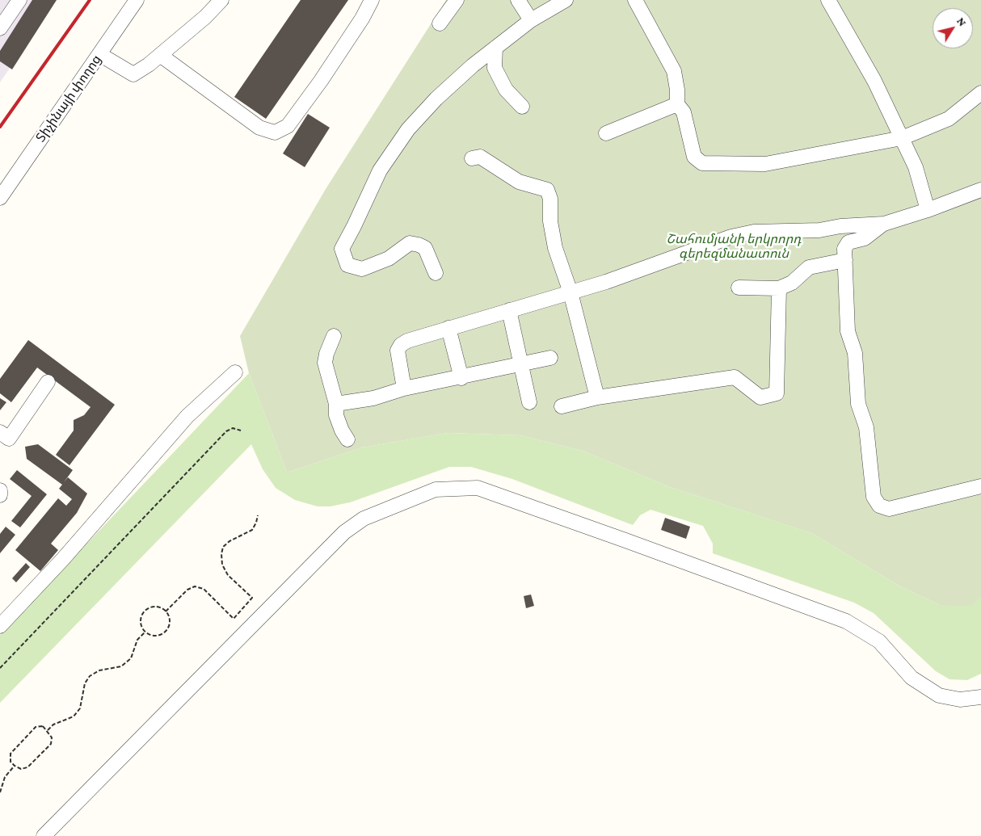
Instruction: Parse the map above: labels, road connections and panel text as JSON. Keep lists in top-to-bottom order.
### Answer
{
  "streets": {
    "street": ["Տիչինայի փողոց"]
  },
  "parks": ["Շահումյանի երկրորդ գերեզմանատուն"],
  "north": "top right"
}
